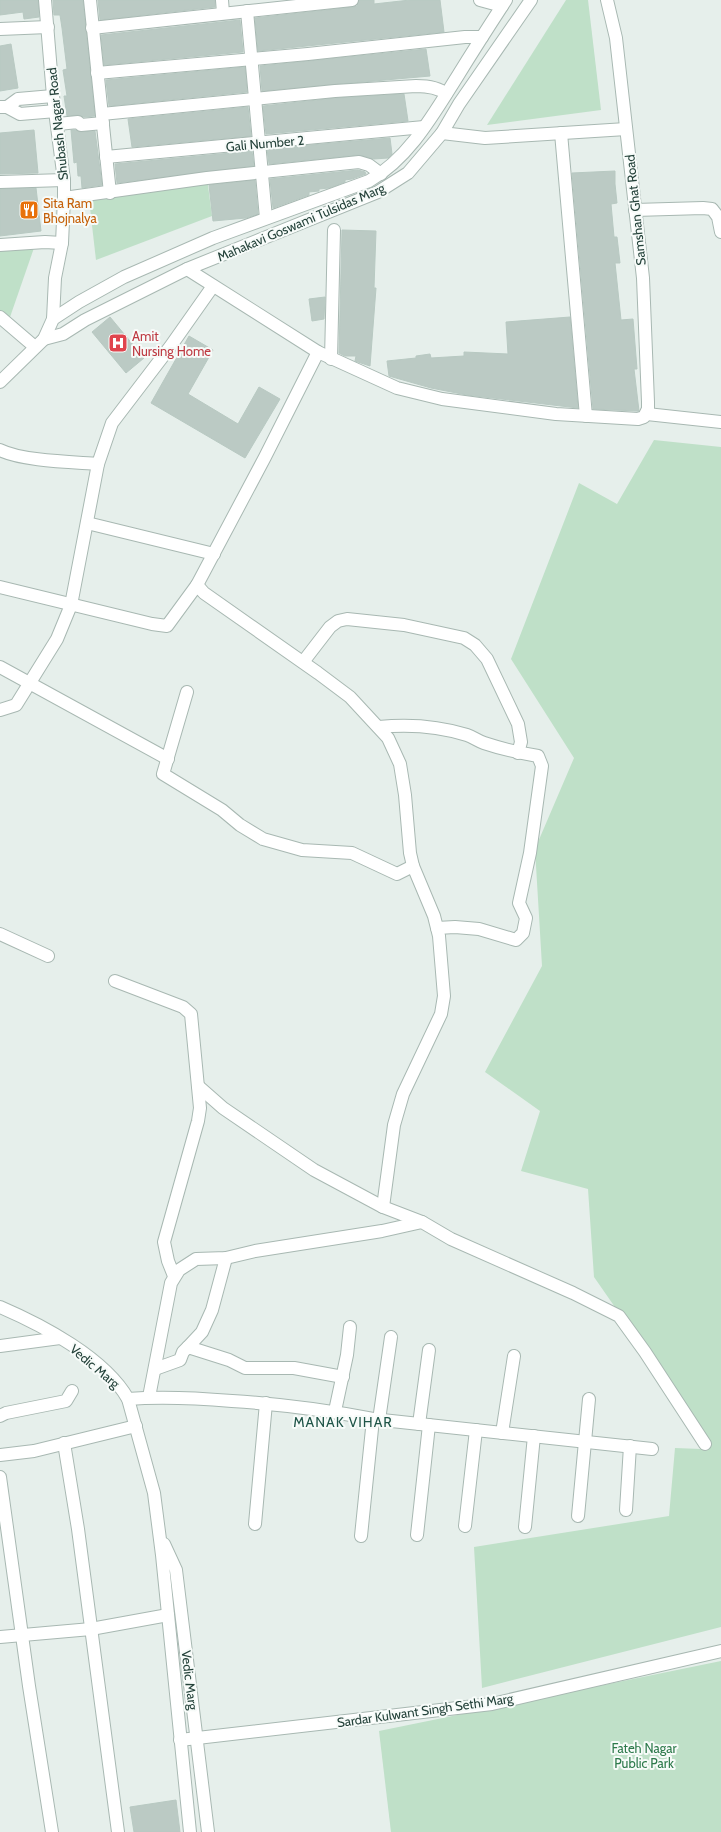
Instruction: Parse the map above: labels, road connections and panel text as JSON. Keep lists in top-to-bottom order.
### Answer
{
  "streets": {
    "street": [
      "Shubash Nagar Road",
      "Gali Number 2",
      "Samshan Ghat Road",
      "Mahakavi Goswami Tulsidas Marg",
      "Vedic Marg",
      "Sardar Kulwant Singh Sethi Marg"
    ]
  },
  "crossings": [
    ["Shubash Nagar Road", "Mahakavi Goswami Tulsidas Marg"],
    ["Gali Number 2", "Mahakavi Goswami Tulsidas Marg"],
    ["Vedic Marg", "Sardar Kulwant Singh Sethi Marg"]
  ],
  "districts": ["MANAK VIHAR"],
  "parks": ["Fateh Nagar Public Park"],
  "places": {
    "restaurant": ["Sita Ram Bhojnalya"],
    "hospital": ["Amit Nursing Home"]
  }
}
